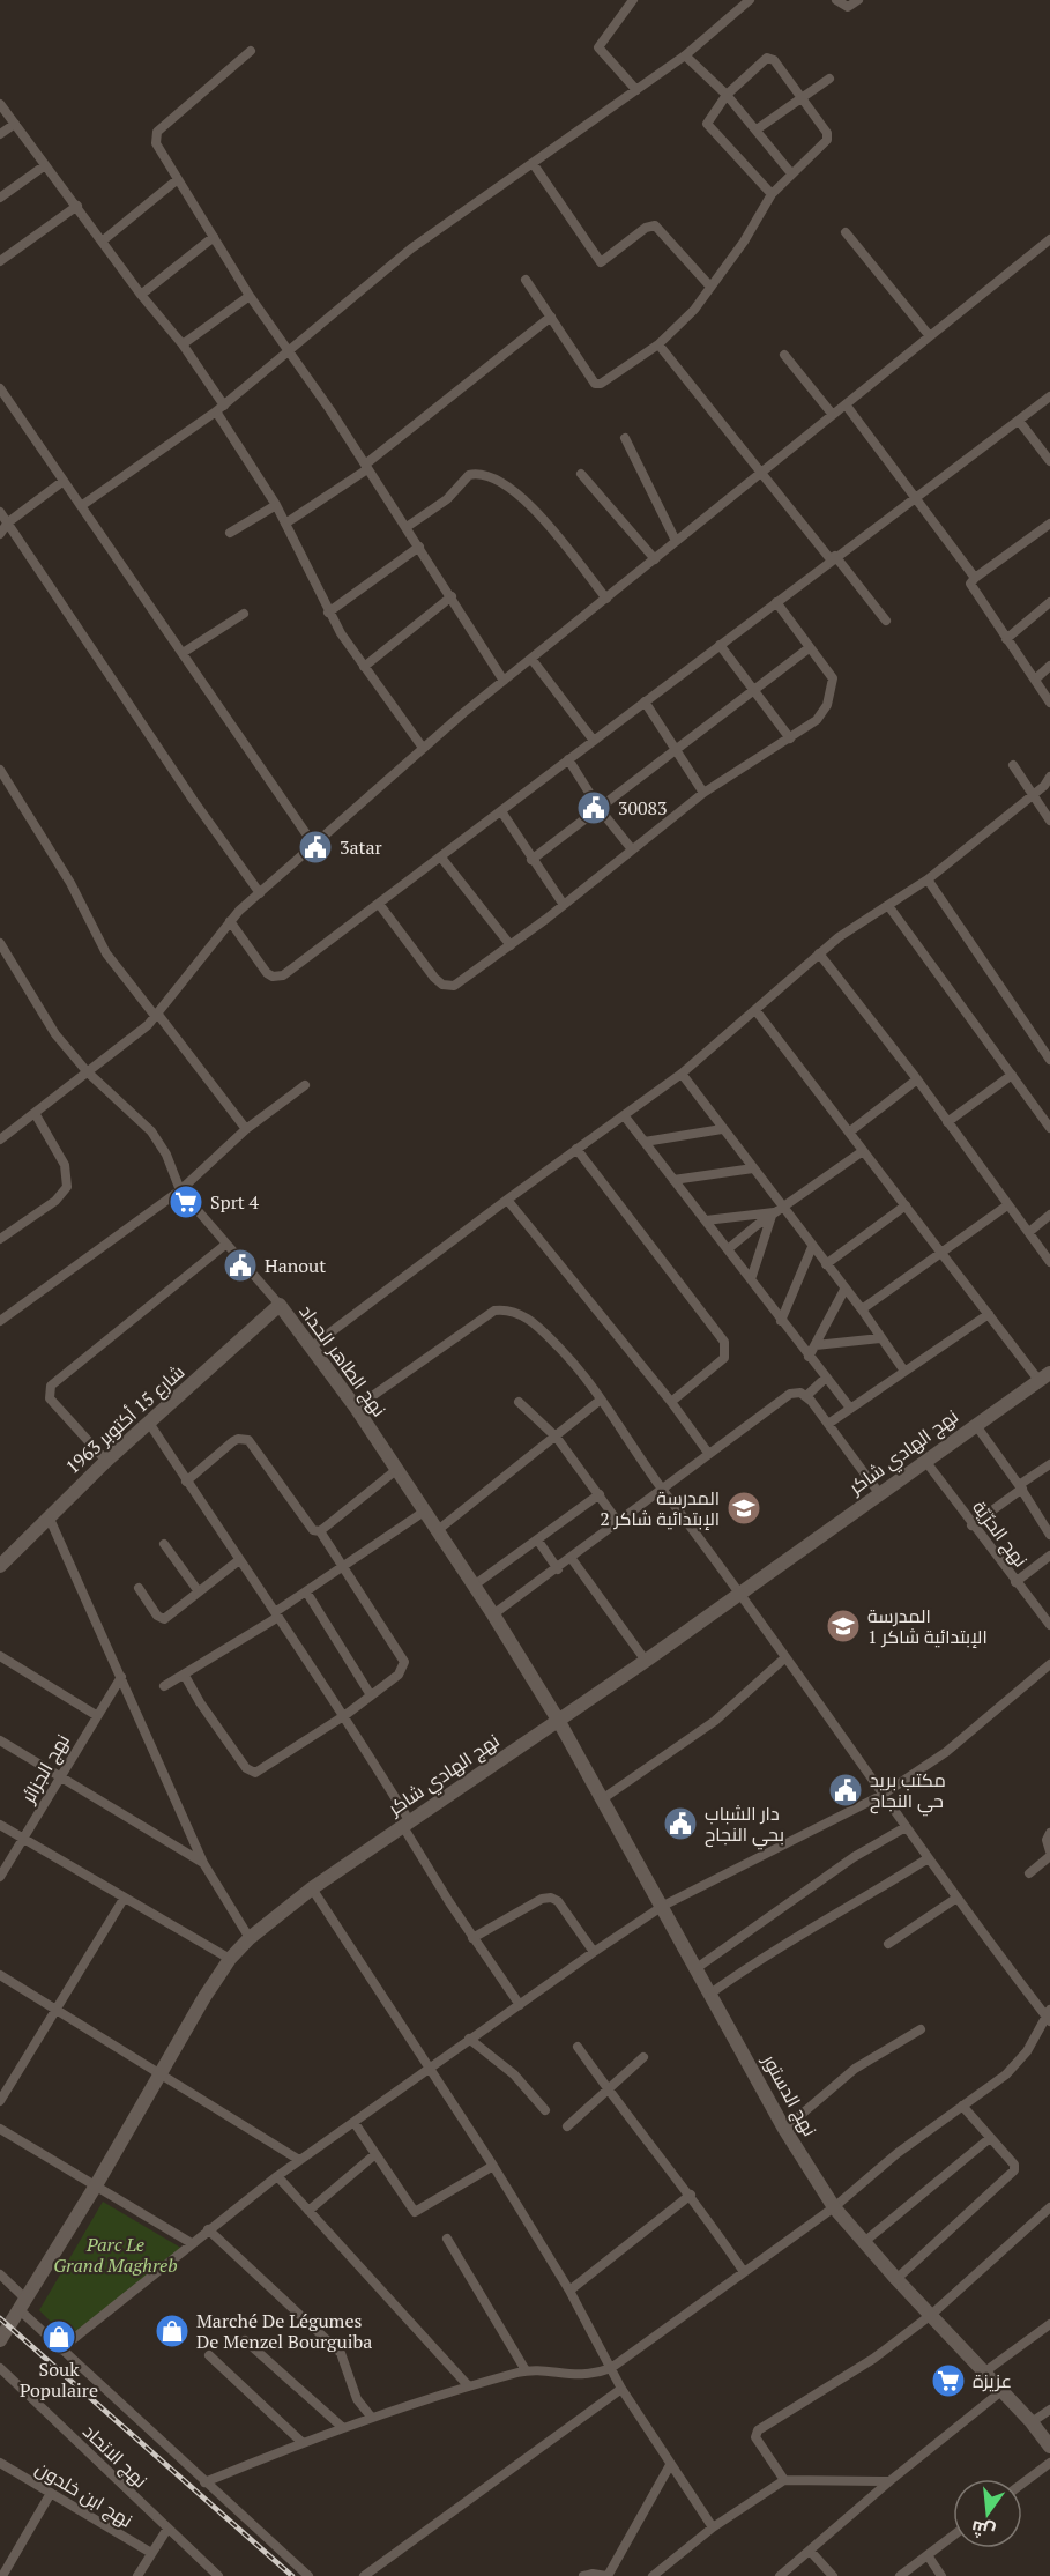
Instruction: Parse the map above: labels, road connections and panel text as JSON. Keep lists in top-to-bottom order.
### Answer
{
  "streets": {
    "street": [
      "نهج الطاهر الحداد",
      "شارع 15 أكتوبر 1963",
      "نهج الهادي شاكر",
      "نهج الحرّيّة",
      "نهج الجزائر",
      "نهج الدستور",
      "نهج الاتحاد",
      "نهج ابن خلدون"
    ]
  },
  "crossings": [
    ["نهج الطاهر الحداد", "شارع 15 أكتوبر 1963"],
    ["نهج الطاهر الحداد", "نهج الهادي شاكر"],
    ["نهج الطاهر الحداد", "نهج الدستور"],
    ["نهج الهادي شاكر", "نهج الحرّيّة"],
    ["نهج الهادي شاكر", "نهج الدستور"]
  ],
  "parks": ["Parc Le Grand Maghreb"],
  "places": {
    "public building": [
      "30083",
      "3atar",
      "Hanout",
      "مكتب بريد حي النجاح",
      "دار الشباب بحي النجاح"
    ],
    "supermarket": ["Sprt 4", "عزيزة"],
    "school or university": ["المدرسة الإبتدائية شاكر 2", "المدرسة الإبتدائية شاكر 1"],
    "shop": ["Marché De Légumes De Menzel Bourguiba", "Souk Populaire"]
  },
  "north": "bottom"
}
